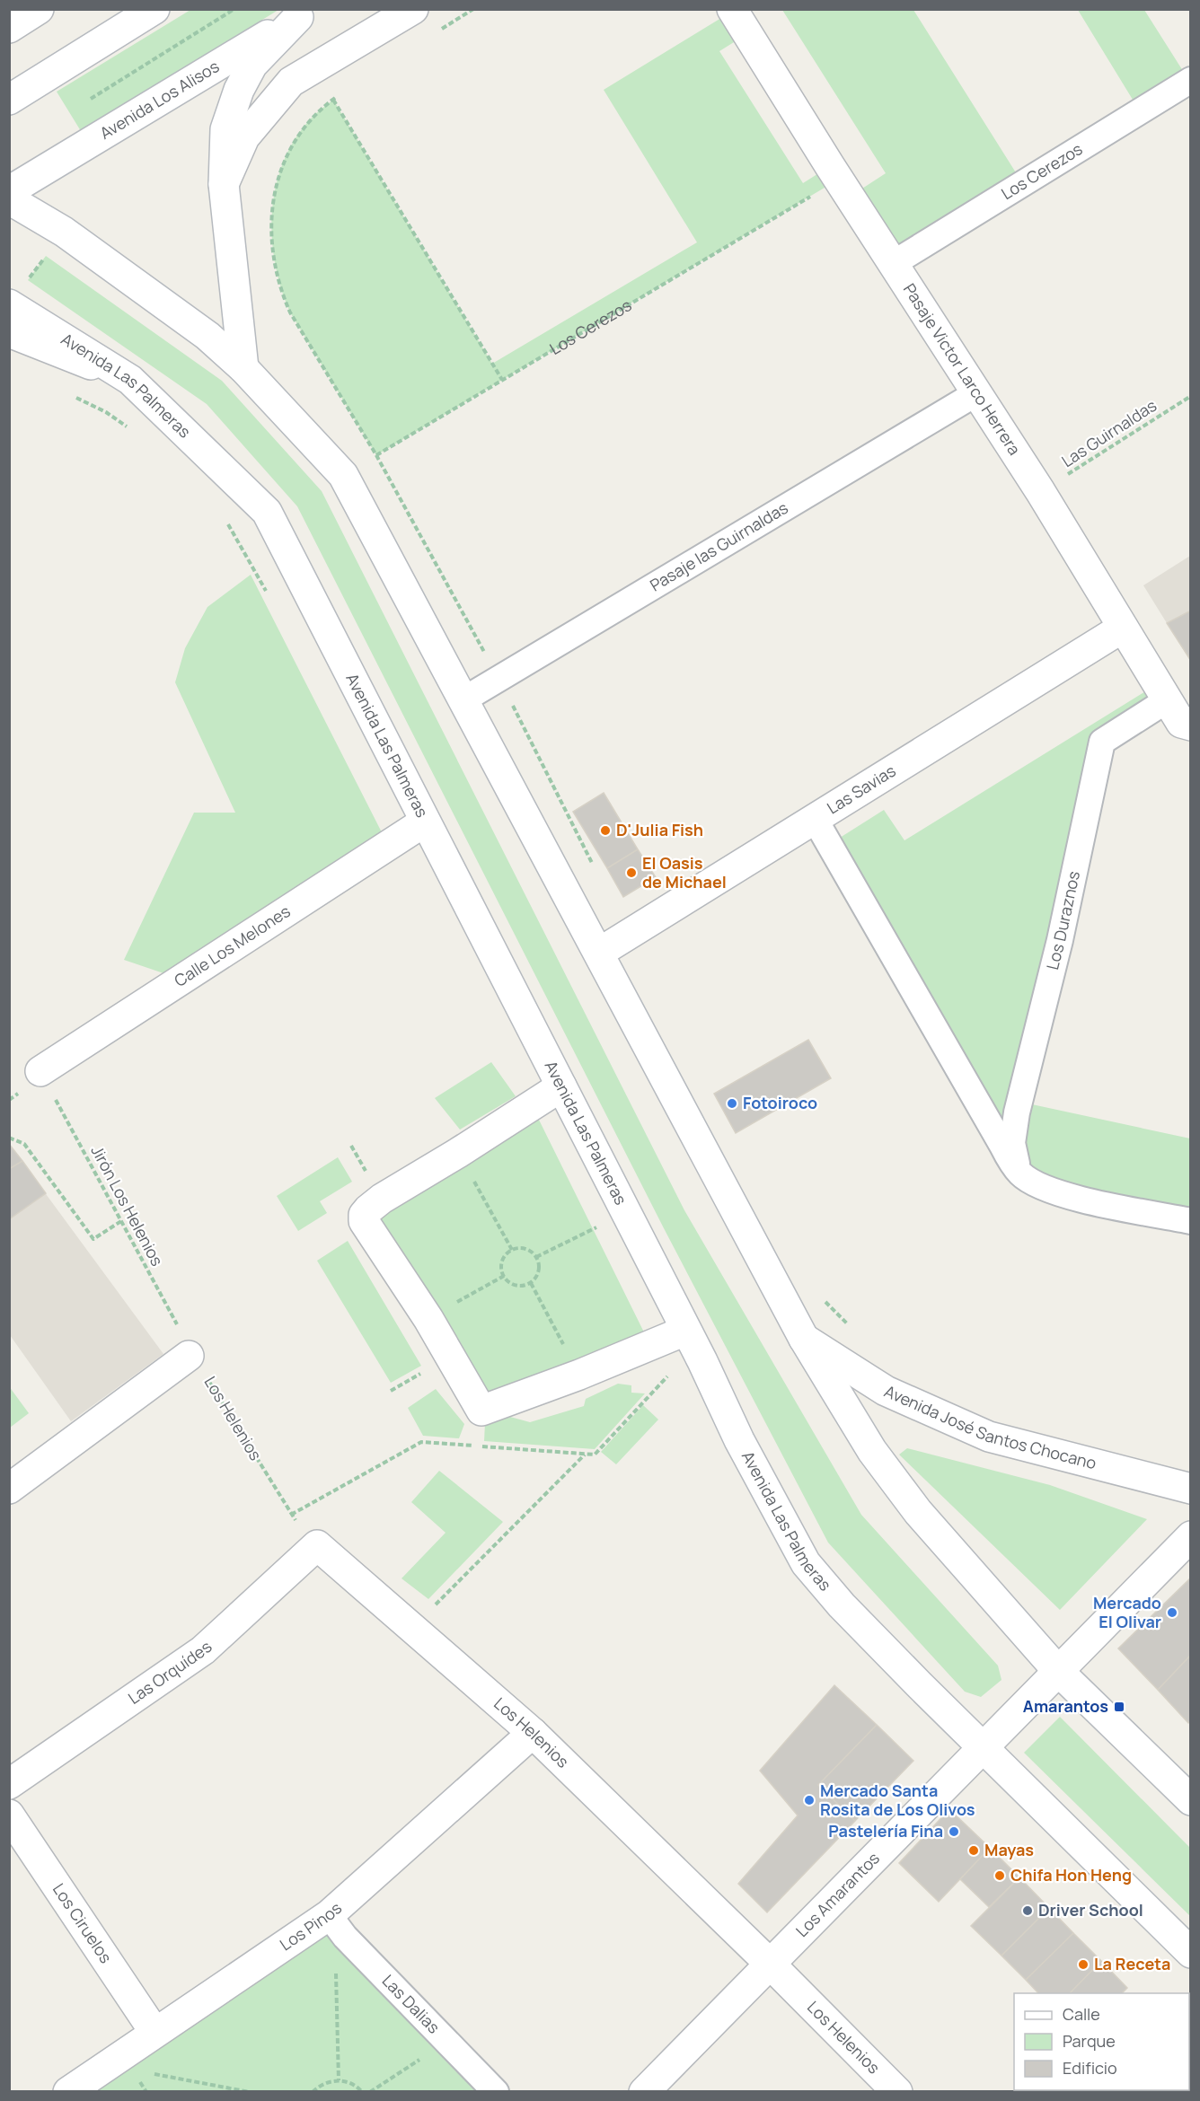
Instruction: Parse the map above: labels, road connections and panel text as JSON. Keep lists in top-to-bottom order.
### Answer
{
  "streets": {
    "street": [
      "Avenida Los Alisos",
      "Los Cerezos",
      "Pasaje Victor Larco Herrera",
      "Avenida Las Palmeras",
      "Pasaje las Guirnaldas",
      "Las Savias",
      "Los Duraznos",
      "Calle Los Melones",
      "Los Helenios",
      "Avenida José Santos Chocano",
      "Las Orquídes",
      "Los Amarantos",
      "Los Ciruelos",
      "Los Pinos",
      "Las Dalias"
    ],
    "path": ["Las Guirnaldas", "Jirón Los Helenios"]
  },
  "crossings": [
    ["Los Cerezos", "Pasaje Victor Larco Herrera"],
    ["Pasaje Victor Larco Herrera", "Las Guirnaldas"],
    ["Pasaje Victor Larco Herrera", "Pasaje las Guirnaldas"],
    ["Pasaje Victor Larco Herrera", "Las Savias"],
    ["Pasaje Victor Larco Herrera", "Los Duraznos"],
    ["Avenida Las Palmeras", "Calle Los Melones"],
    ["Avenida Las Palmeras", "Los Amarantos"],
    ["Calle Los Melones", "Jirón Los Helenios"],
    ["Los Helenios", "Las Orquídes"],
    ["Los Helenios", "Los Amarantos"],
    ["Los Helenios", "Los Pinos"],
    ["Los Ciruelos", "Los Pinos"],
    ["Los Pinos", "Las Dalias"]
  ],
  "places": {
    "other": [
      "D'Julia Fish",
      "El Oasis de Michael",
      "Fotoiroco",
      "Mercado El Olivar",
      "Mercado Santa Rosita de Los Olivos",
      "Pastelería Fina",
      "Mayas",
      "Chifa Hon Heng",
      "Driver School",
      "La Receta"
    ],
    "transit": ["Amarantos"]
  },
  "legend": ["Calle", "Parque", "Edificio"]
}
